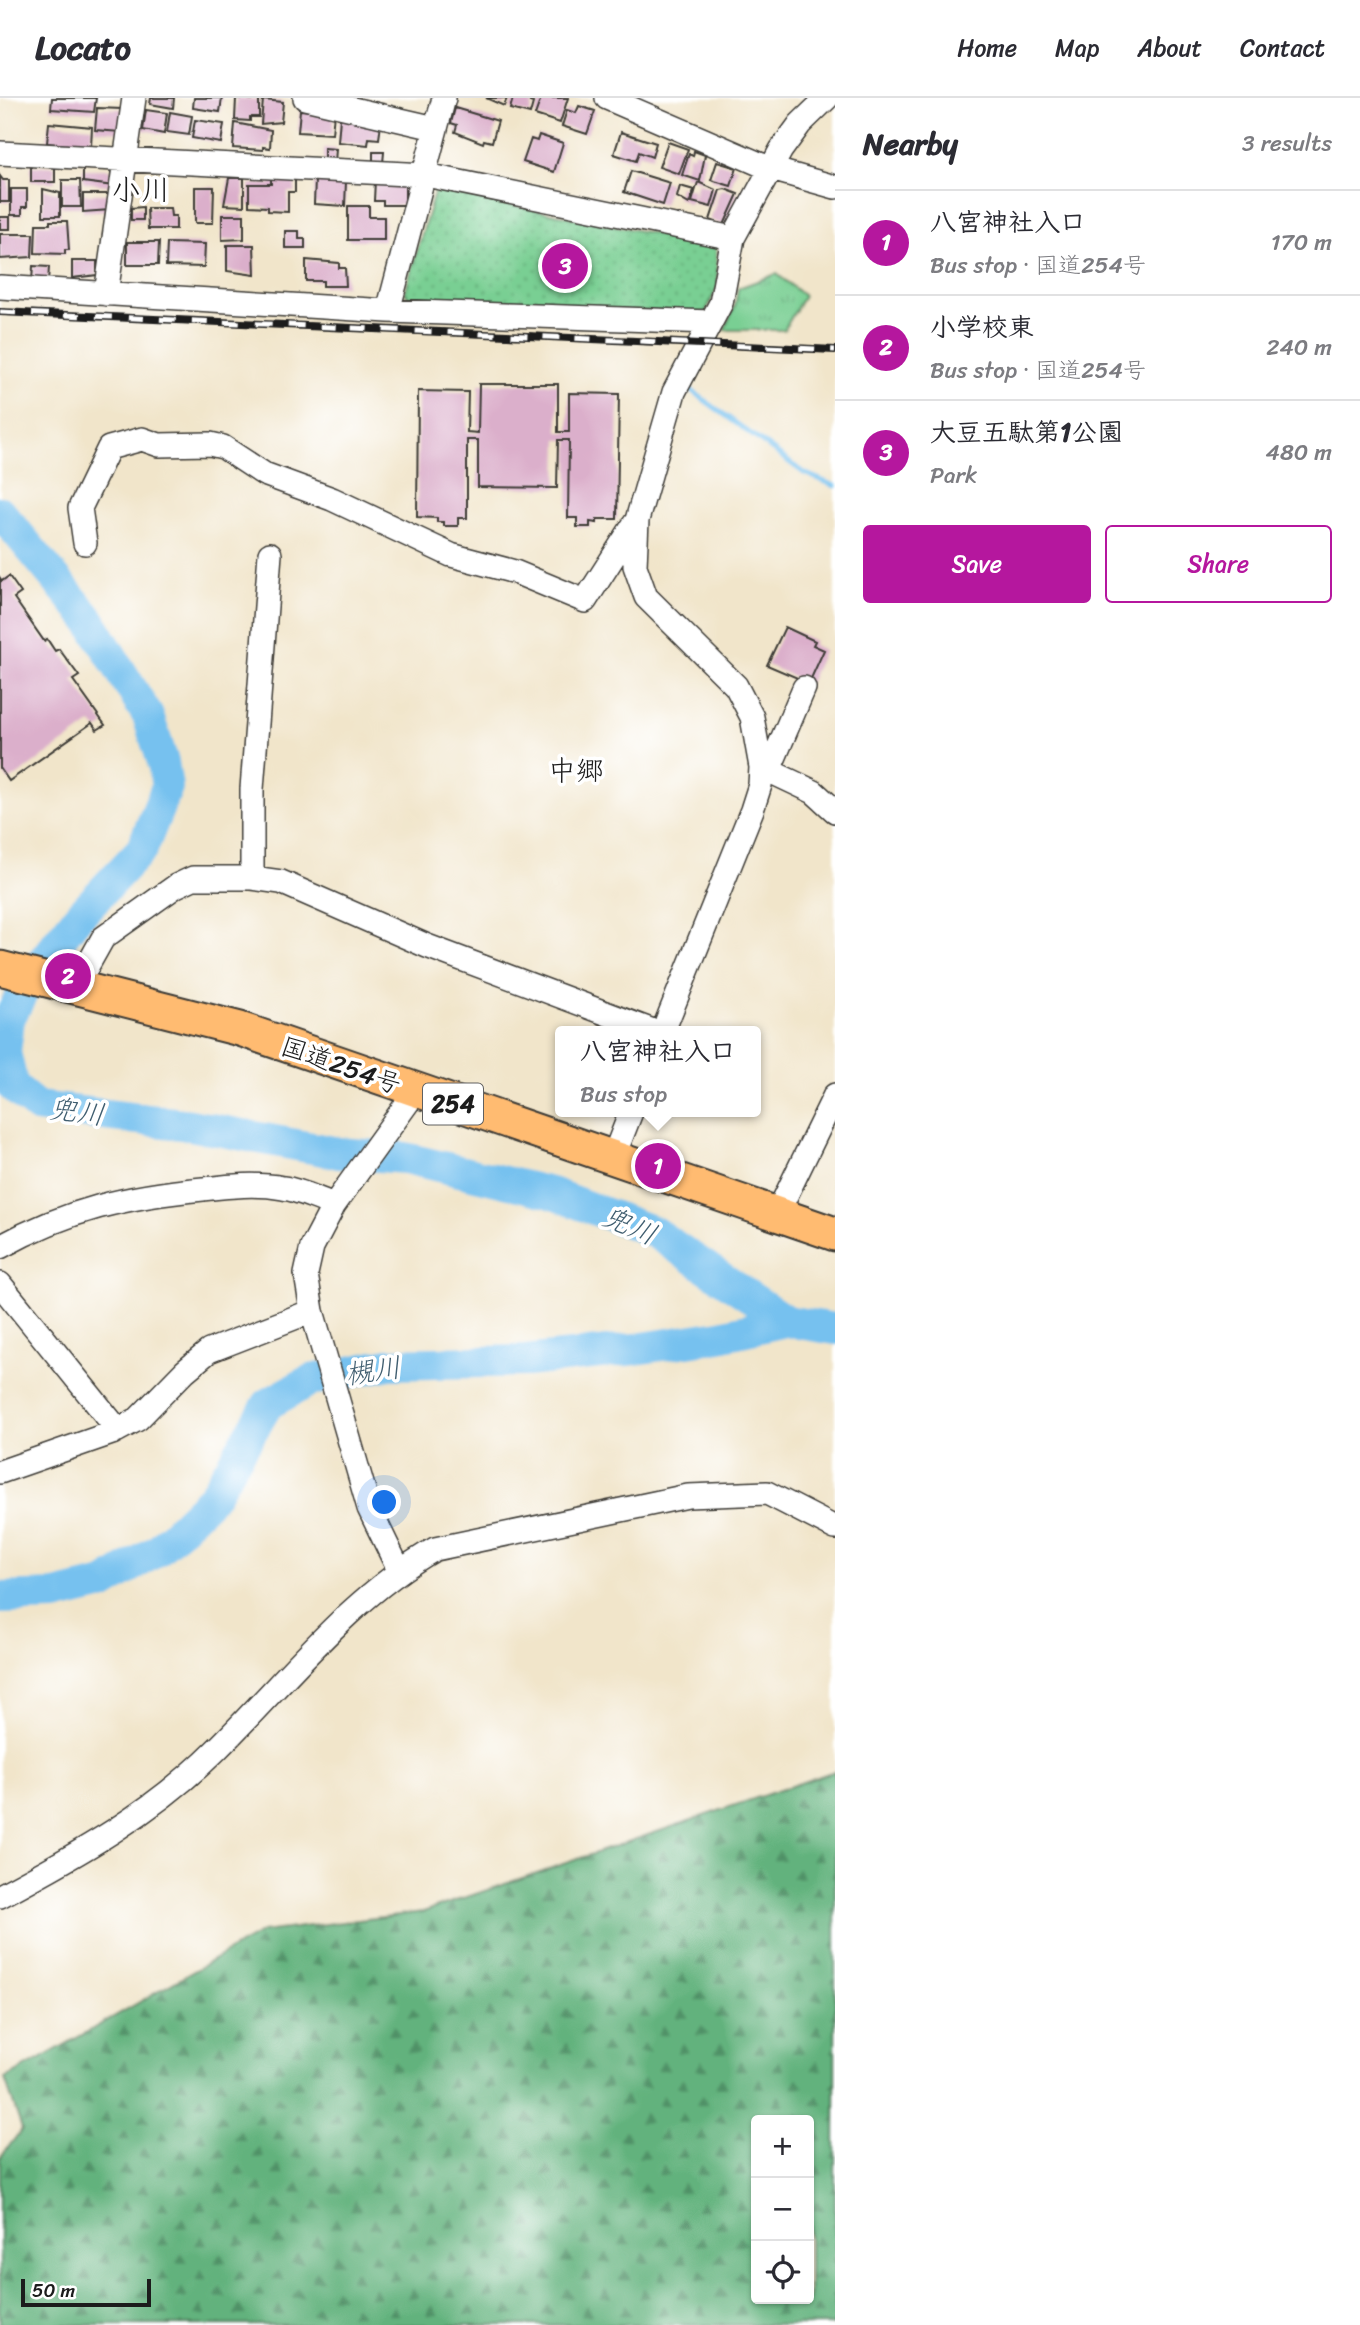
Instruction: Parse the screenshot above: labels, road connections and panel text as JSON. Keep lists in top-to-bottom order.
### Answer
{
  "streets": {
    "highway": ["国道254号", "254"]
  },
  "districts": ["小川", "中郷"],
  "water": ["兜川", "槻川"],
  "scale_bar": "50 m",
  "page": {
    "header": "Locato",
    "nav": [
      "Home",
      "Map",
      "About",
      "Contact"
    ],
    "heading": ["Nearby", "3 results"],
    "list": [
      {
        "mark": "1",
        "name": "八宮神社入口",
        "note": "Bus stop · 国道254号",
        "value": "170 m"
      },
      {
        "mark": "2",
        "name": "小学校東",
        "note": "Bus stop · 国道254号",
        "value": "240 m"
      },
      {
        "mark": "3",
        "name": "大豆五駄第1公園",
        "note": "Park",
        "value": "480 m"
      }
    ],
    "pins": ["3", "2", "1"],
    "buttons": ["Save", "Share"],
    "popup": ["八宮神社入口", "Bus stop"],
    "map_buttons": ["+", "−"],
    "scale": "50 m"
  }
}
